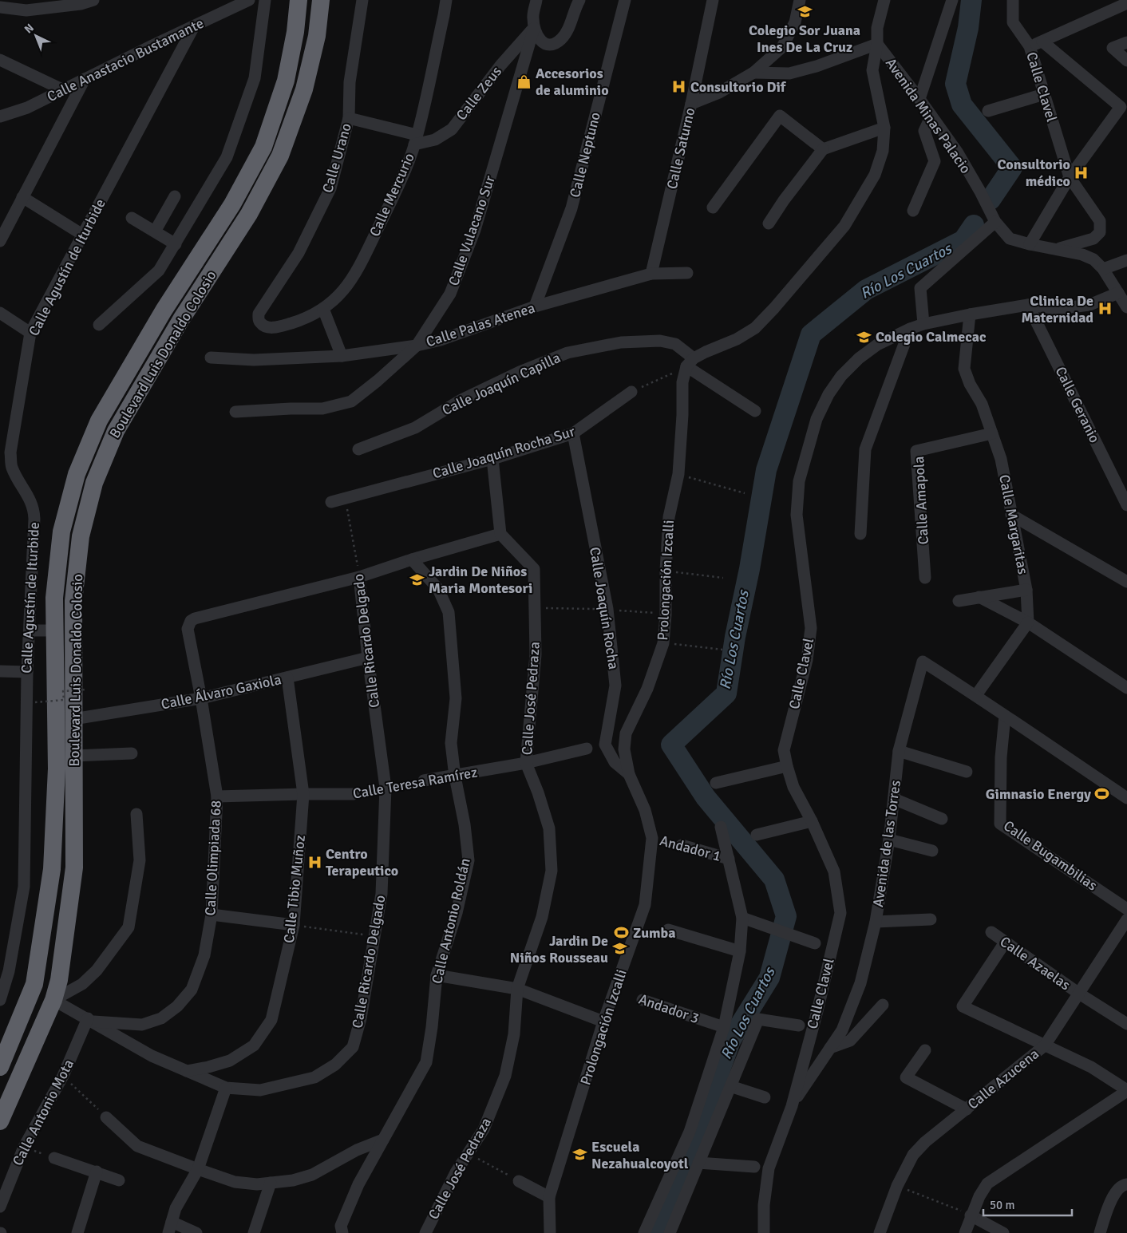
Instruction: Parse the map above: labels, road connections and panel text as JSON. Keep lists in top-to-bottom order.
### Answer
{
  "streets": {
    "highway": ["Boulevard Luis Donaldo Colosio"],
    "street": [
      "Calle Anastacio Bustamante",
      "Calle Clavel",
      "Calle Zeus",
      "Avenida Minas Palacio",
      "Calle Saturno",
      "Calle Neptuno",
      "Calle Urano",
      "Calle Mercurio",
      "Calle Vulacano Sur",
      "Calle Agustín de Iturbide",
      "Calle Palas Atenea",
      "Calle Joaquín Capilla",
      "Calle Geranio",
      "Calle Joaquín Rocha Sur",
      "Calle Amapola",
      "Calle Margaritas",
      "Prolongación Izcalli",
      "Calle Joaquín Rocha",
      "Calle Ricardo Delgado",
      "Calle Álvaro Gaxiola",
      "Calle José Pedraza",
      "Calle Teresa Ramírez",
      "Avenida de las Torres",
      "Andador 1",
      "Calle Bugambilias",
      "Calle Olimpiada 68",
      "Calle Tibio Muñoz",
      "Calle Antonio Roldán",
      "Calle Azaelas",
      "Andador 3",
      "Calle Azucena",
      "Calle Antonio Mota"
    ]
  },
  "crossings": [
    ["Calle Anastacio Bustamante", "Calle Agustín de Iturbide"],
    ["Calle Clavel", "Avenida Minas Palacio"],
    ["Calle Clavel", "Calle Geranio"],
    ["Calle Clavel", "Calle Margaritas"],
    ["Calle Clavel", "Avenida de las Torres"],
    ["Calle Zeus", "Calle Mercurio"],
    ["Calle Zeus", "Calle Vulacano Sur"],
    ["Calle Saturno", "Calle Palas Atenea"],
    ["Calle Neptuno", "Calle Palas Atenea"],
    ["Calle Urano", "Calle Mercurio"],
    ["Calle Vulacano Sur", "Calle Palas Atenea"],
    ["Boulevard Luis Donaldo Colosio", "Calle Ricardo Delgado"],
    ["Boulevard Luis Donaldo Colosio", "Calle Álvaro Gaxiola"],
    ["Calle Joaquín Capilla", "Prolongación Izcalli"],
    ["Calle Joaquín Rocha Sur", "Calle Joaquín Rocha"],
    ["Calle Joaquín Rocha Sur", "Calle Ricardo Delgado"],
    ["Calle Amapola", "Calle Margaritas"],
    ["Prolongación Izcalli", "Calle Joaquín Rocha"],
    ["Calle Ricardo Delgado", "Calle Álvaro Gaxiola"],
    ["Calle Ricardo Delgado", "Calle Teresa Ramírez"],
    ["Calle Ricardo Delgado", "Calle Olimpiada 68"],
    ["Calle Ricardo Delgado", "Calle Tibio Muñoz"],
    ["Calle Ricardo Delgado", "Calle Antonio Mota"],
    ["Calle Álvaro Gaxiola", "Calle Olimpiada 68"],
    ["Calle Álvaro Gaxiola", "Calle Tibio Muñoz"],
    ["Calle José Pedraza", "Calle Teresa Ramírez"],
    ["Calle Teresa Ramírez", "Calle Olimpiada 68"],
    ["Calle Teresa Ramírez", "Calle Tibio Muñoz"],
    ["Calle Teresa Ramírez", "Calle Antonio Roldán"],
    ["Avenida de las Torres", "Calle Bugambilias"],
    ["Calle Olimpiada 68", "Calle Antonio Mota"],
    ["Calle Azaelas", "Calle Azucena"]
  ],
  "water": ["Río Los Cuartos"],
  "places": {
    "school or university": [
      "Colegio Sor Juana Ines De La Cruz",
      "Colegio Calmecac",
      "Jardin De Niños Maria Montesori",
      "Jardin De Niños Rousseau",
      "Escuela Nezahualcoyotl"
    ],
    "shop": ["Accesorios de aluminio"],
    "hospital": [
      "Consultorio Dif",
      "Consultorio médico",
      "Clinica De Maternidad",
      "Centro Terapeutico"
    ],
    "sports": ["Gimnasio Energy", "Zumba"]
  },
  "scale_bar": "50 m",
  "north": "top left"
}
